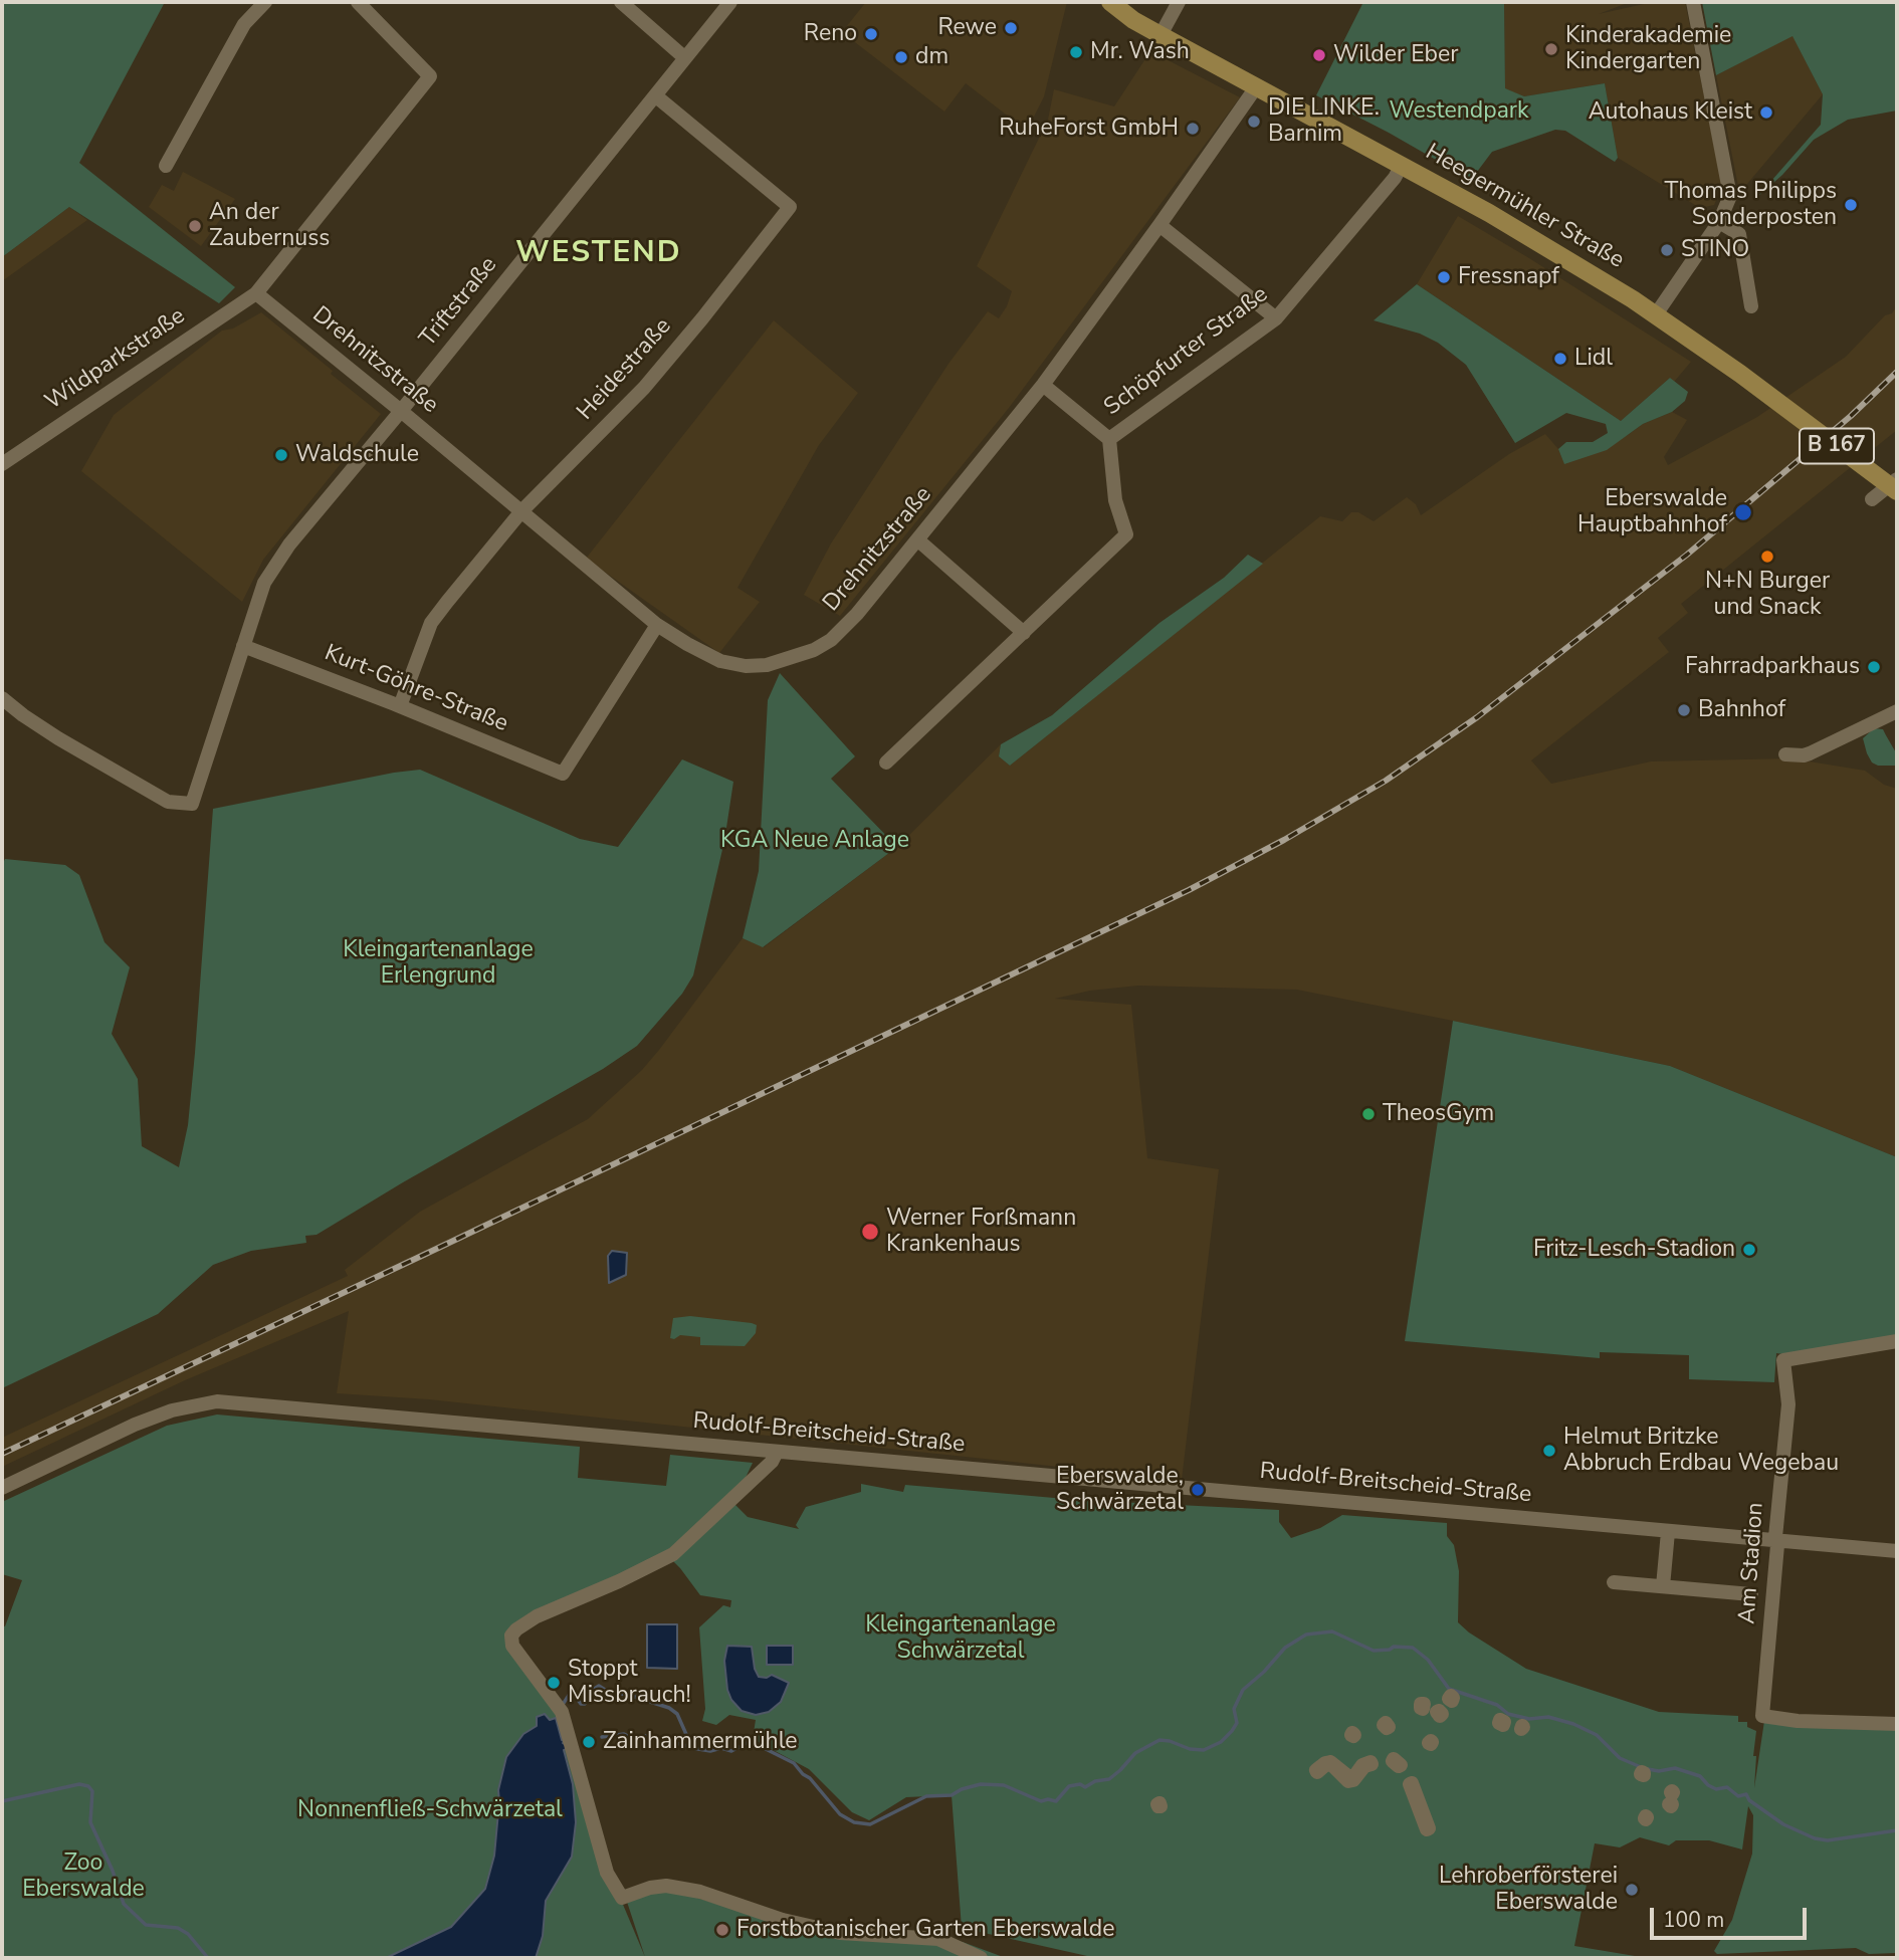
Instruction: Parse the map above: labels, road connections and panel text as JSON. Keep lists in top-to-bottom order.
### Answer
{
  "streets": {
    "main road": ["Heegermühler Straße", "B 167"],
    "street": [
      "Triftstraße",
      "Schöpfurter Straße",
      "Wildparkstraße",
      "Drehnitzstraße",
      "Heidestraße",
      "Kurt-Göhre-Straße",
      "Rudolf-Breitscheid-Straße",
      "Am Stadion"
    ]
  },
  "crossings": [
    ["Heegermühler Straße", "Schöpfurter Straße"],
    ["Heegermühler Straße", "Drehnitzstraße"],
    ["Triftstraße", "Drehnitzstraße"],
    ["Triftstraße", "Heidestraße"],
    ["Triftstraße", "Kurt-Göhre-Straße"],
    ["Wildparkstraße", "Drehnitzstraße"],
    ["Drehnitzstraße", "Heidestraße"],
    ["Drehnitzstraße", "Kurt-Göhre-Straße"],
    ["Heidestraße", "Kurt-Göhre-Straße"],
    ["Rudolf-Breitscheid-Straße", "Am Stadion"]
  ],
  "districts": ["WESTEND"],
  "parks": [
    "Westendpark",
    "KGA Neue Anlage",
    "Kleingartenanlage Erlengrund",
    "Kleingartenanlage Schwärzetal",
    "Nonnenfließ-Schwärzetal",
    "Zoo Eberswalde"
  ],
  "places": [
    "Rewe",
    "Reno",
    "Kinderakademie Kindergarten",
    "Mr. Wash",
    "Wilder Eber",
    "dm",
    "Autohaus Kleist",
    "DIE LINKE. Barnim",
    "RuheForst GmbH",
    "Thomas Philipps Sonderposten",
    "An der Zaubernuss",
    "STINO",
    "Fressnapf",
    "Lidl",
    "Waldschule",
    "Eberswalde Hauptbahnhof",
    "N+N Burger und Snack",
    "Fahrradparkhaus",
    "Bahnhof",
    "TheosGym",
    "Werner Forßmann Krankenhaus",
    "Fritz-Lesch-Stadion",
    "Helmut Britzke Abbruch Erdbau Wegebau",
    "Eberswalde, Schwärzetal",
    "Stoppt Missbrauch!",
    "Zainhammermühle",
    "Lehroberförsterei Eberswalde",
    "Forstbotanischer Garten Eberswalde"
  ],
  "scale_bar": "100 m"
}
